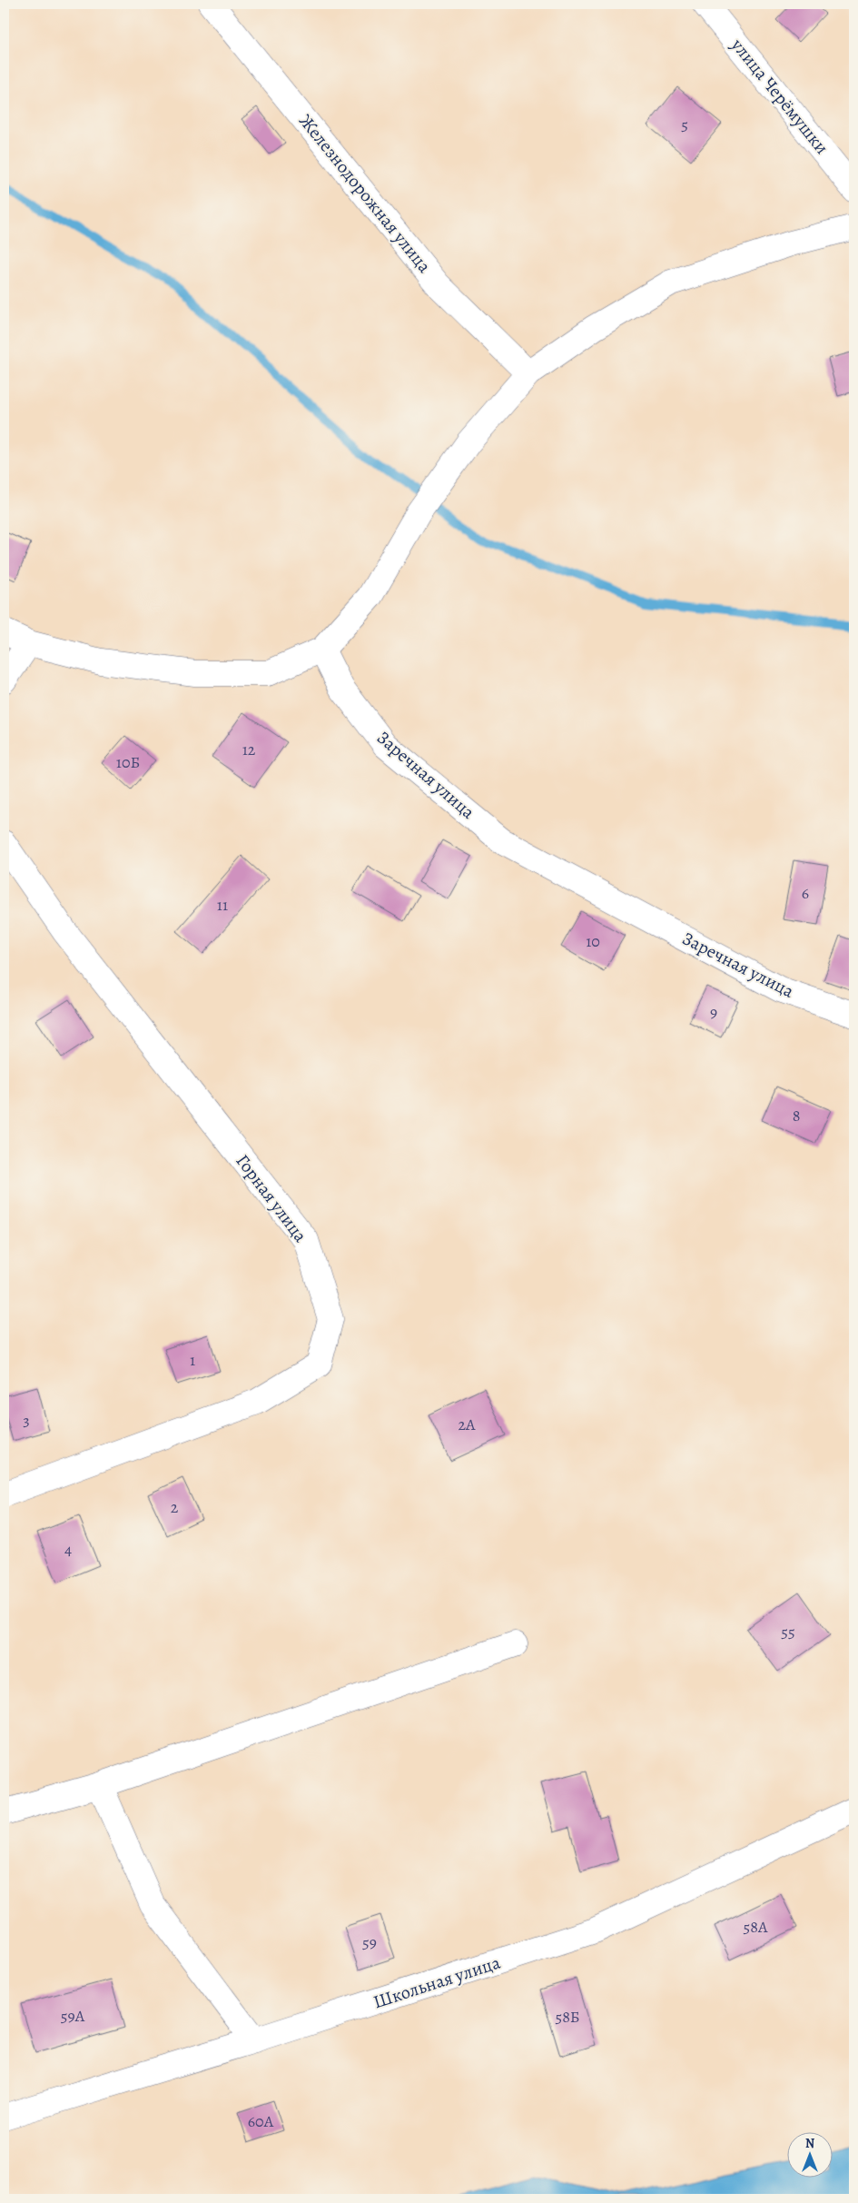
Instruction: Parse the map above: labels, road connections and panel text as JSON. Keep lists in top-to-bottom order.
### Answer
{
  "streets": {
    "street": [
      "улица Черёмушки",
      "Железнодорожная улица",
      "Заречная улица",
      "Горная улица",
      "Школьная улица"
    ]
  },
  "house_numbers": [
    "5",
    "12",
    "10Б",
    "6",
    "11",
    "10",
    "9",
    "8",
    "1",
    "3",
    "2А",
    "2",
    "4",
    "55",
    "58А",
    "59",
    "59А",
    "58Б",
    "60А"
  ],
  "north": "top"
}
